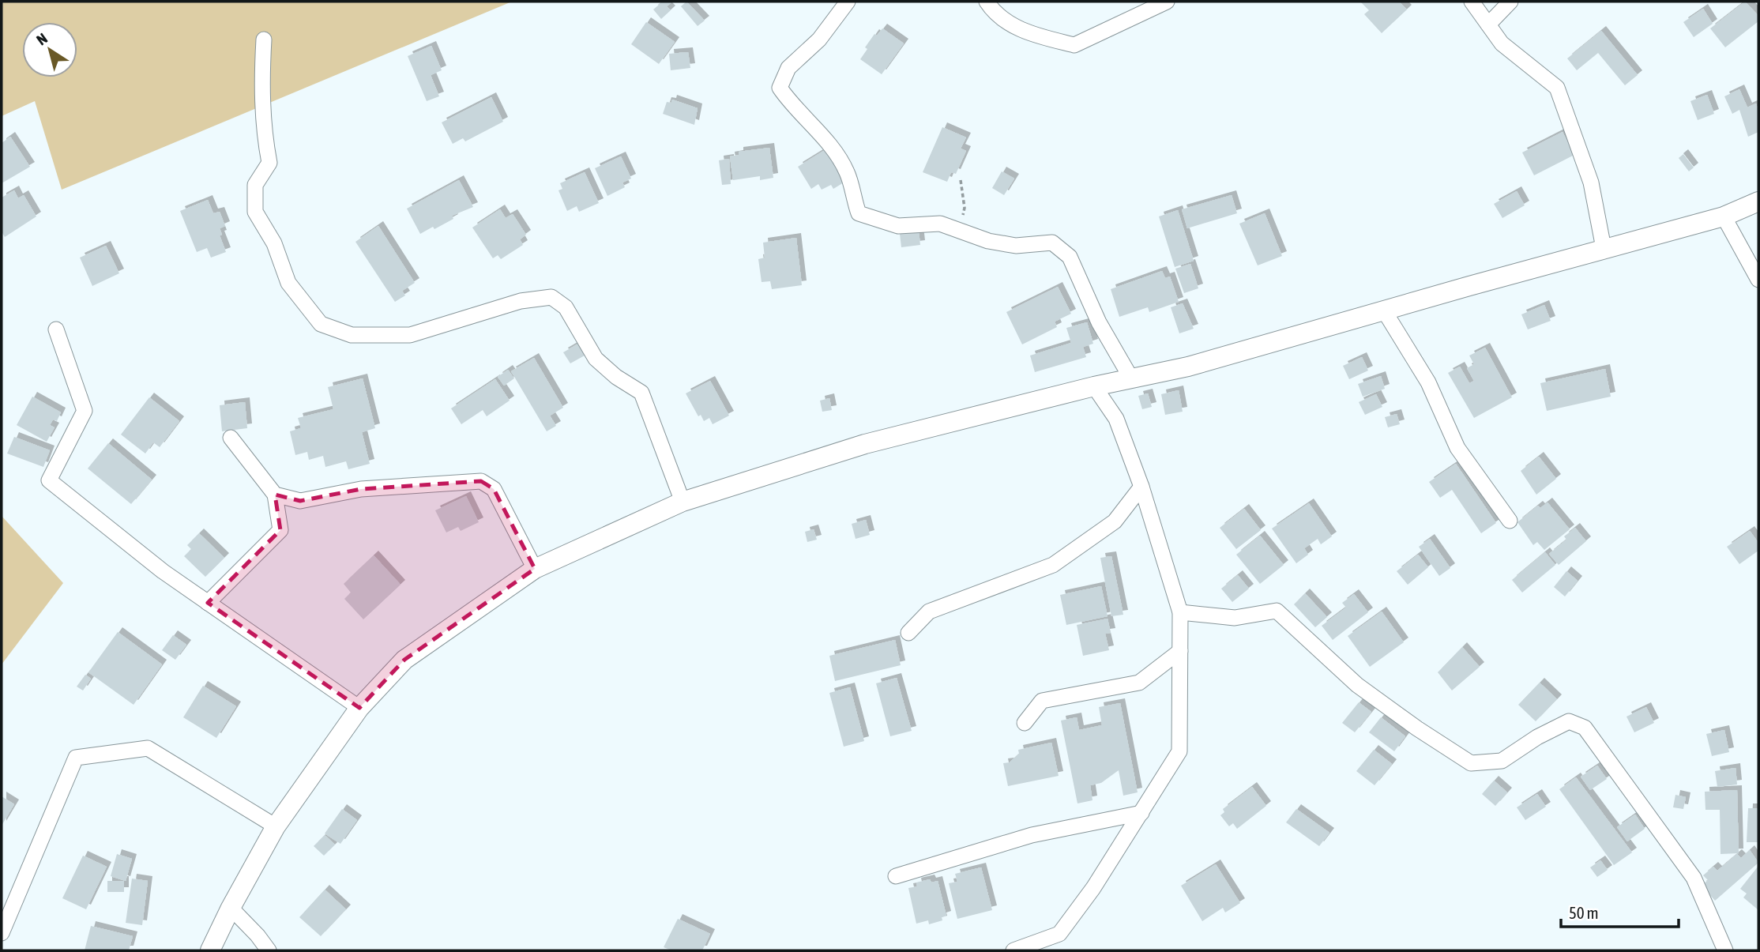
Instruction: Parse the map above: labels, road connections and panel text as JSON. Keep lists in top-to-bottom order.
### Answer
{
  "scale_bar": "50 m",
  "north": "top left"
}
